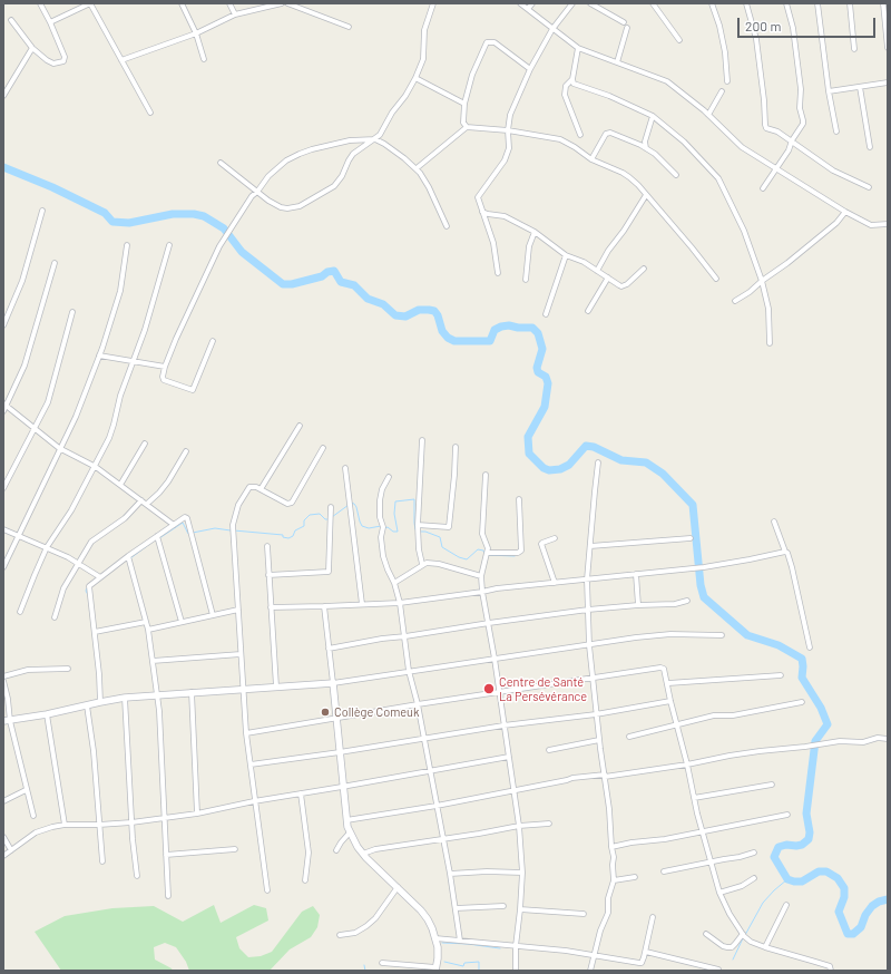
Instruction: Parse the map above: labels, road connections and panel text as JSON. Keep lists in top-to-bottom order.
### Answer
{
  "places": ["Centre de Santé La Persévérance", "Collège Comeuk"],
  "scale_bar": "200 m"
}
